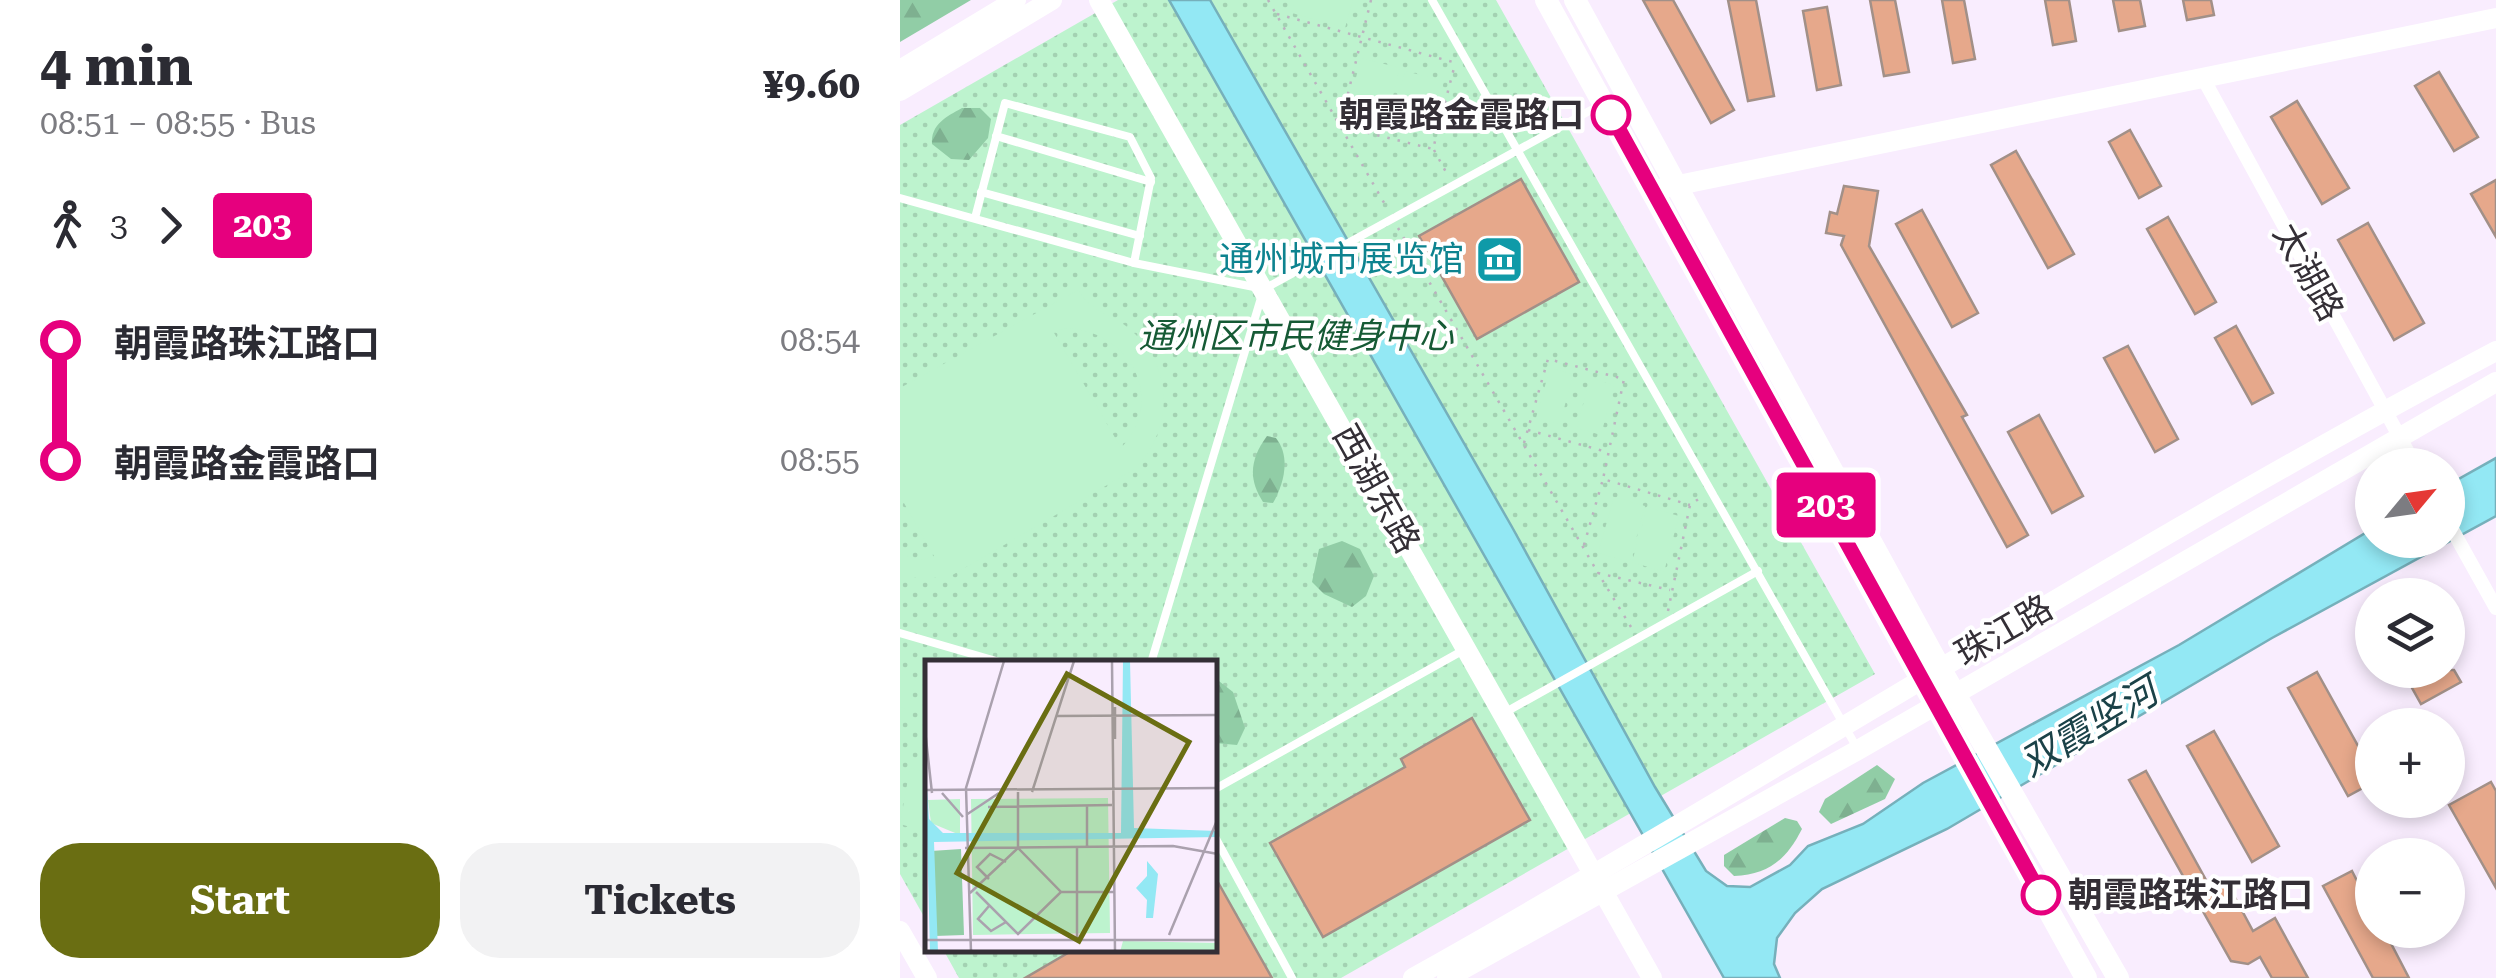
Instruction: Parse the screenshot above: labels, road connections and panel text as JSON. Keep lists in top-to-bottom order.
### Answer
{
  "streets": {
    "street": ["太湖路", "西湖东路", "珠江路"]
  },
  "crossings": [
    ["太湖路", "珠江路"],
    ["西湖东路", "珠江路"]
  ],
  "water": ["双霞竖河"],
  "parks": ["通州区市民健身中心"],
  "places": {
    "other": ["朝霞路金霞路口", "朝霞路珠江路口"],
    "museum": ["通州城市展览馆"]
  },
  "lines": ["bus line 203"],
  "north": "top right",
  "page": {
    "heading": ["4 min", "08:51 – 08:55 · Bus", "¥9.60"],
    "on_map": "203",
    "legs": ["3", "203"],
    "list": [
      {
        "name": "朝霞路珠江路口",
        "value": "08:54"
      },
      {
        "name": "朝霞路金霞路口",
        "value": "08:55"
      }
    ],
    "map_buttons": ["+", "−"],
    "buttons": ["Start", "Tickets"]
  }
}
